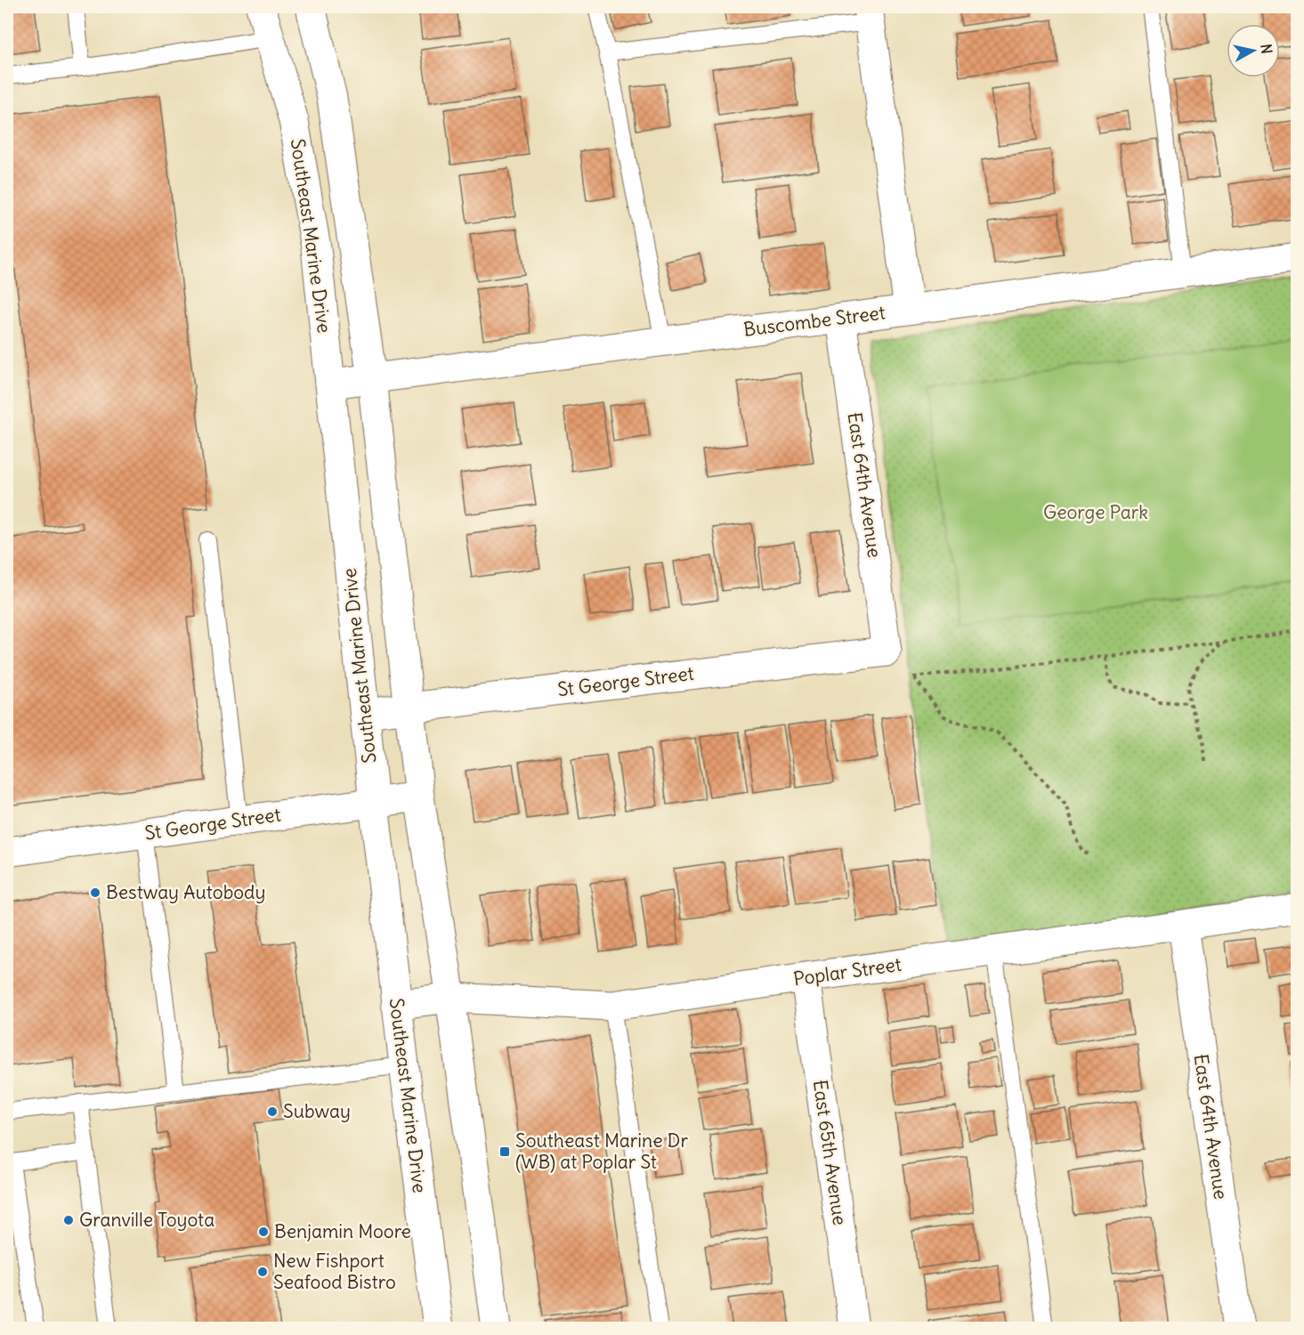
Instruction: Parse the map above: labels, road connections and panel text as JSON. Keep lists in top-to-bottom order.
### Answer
{
  "streets": {
    "street": [
      "Southeast Marine Drive",
      "Buscombe Street",
      "East 64th Avenue",
      "St George Street",
      "Poplar Street",
      "East 65th Avenue"
    ]
  },
  "crossings": [
    ["Southeast Marine Drive", "Buscombe Street"],
    ["Southeast Marine Drive", "St George Street"],
    ["Southeast Marine Drive", "Poplar Street"],
    ["Buscombe Street", "East 64th Avenue"],
    ["East 64th Avenue", "St George Street"],
    ["East 64th Avenue", "Poplar Street"],
    ["Poplar Street", "East 65th Avenue"]
  ],
  "parks": ["George Park"],
  "places": {
    "other": [
      "Bestway Autobody",
      "Subway",
      "Granville Toyota",
      "Benjamin Moore",
      "New Fishport Seafood Bistro"
    ],
    "transit": ["Southeast Marine Dr (WB) at Poplar St"]
  },
  "north": "right"
}
